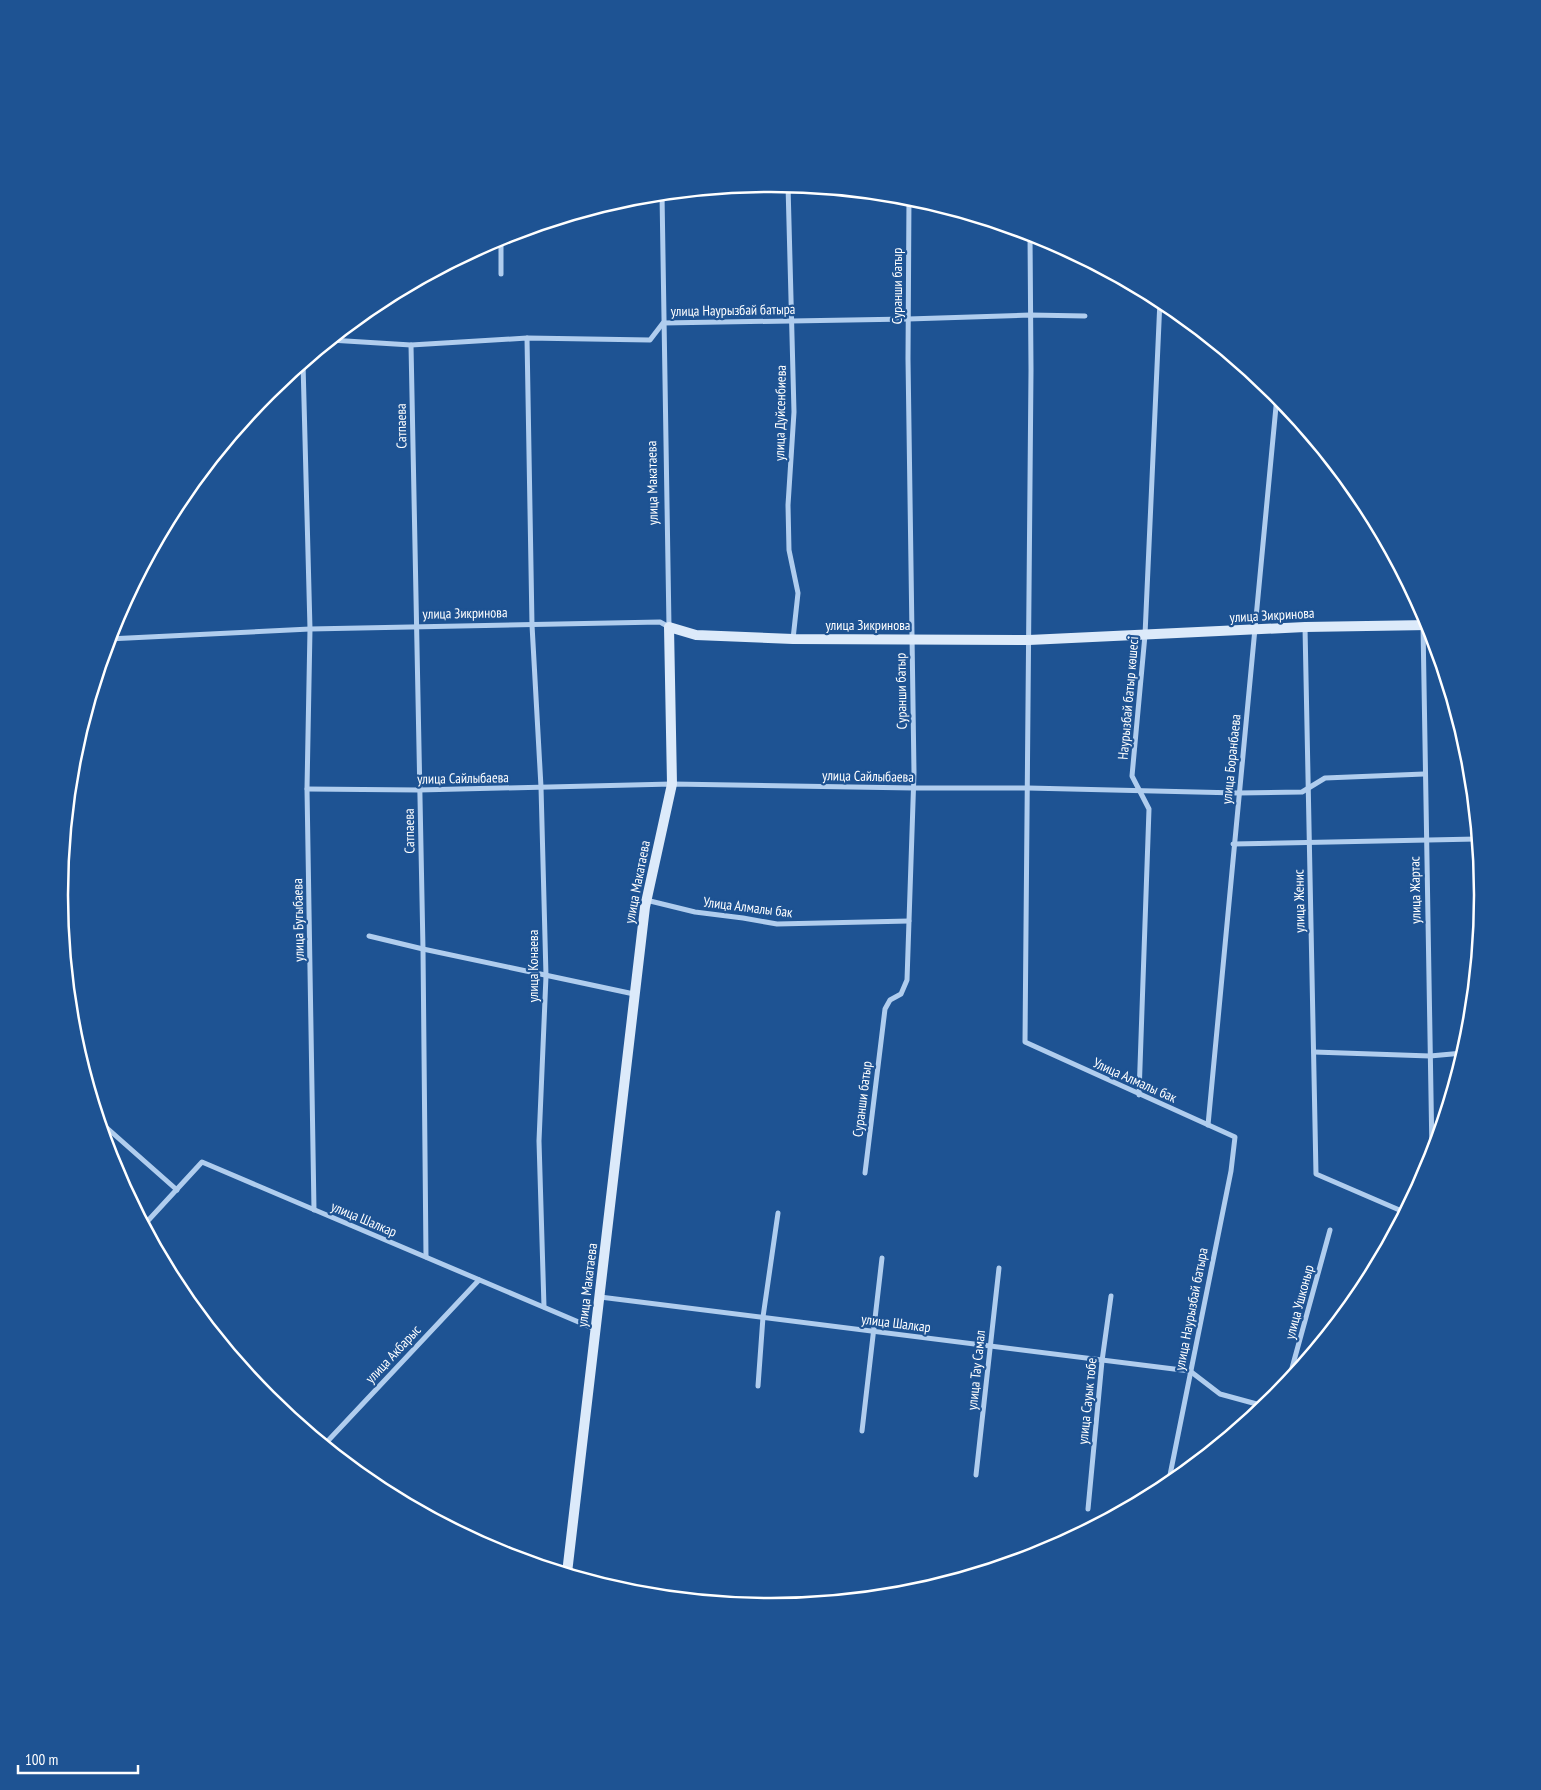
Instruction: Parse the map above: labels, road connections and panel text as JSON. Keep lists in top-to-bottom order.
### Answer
{
  "streets": {
    "street": [
      "Суранши батыр",
      "улица Наурызбай батыра",
      "улица Дуйсенбиева",
      "Сатпаева",
      "улица Макатаева",
      "улица Зикринова",
      "Наурызбай батыр көшесі",
      "улица Боранбаева",
      "улица Сайлыбаева",
      "улица Жартас",
      "улица Женис",
      "Улица Алмалы бак",
      "улица Бугыбаева",
      "улица Конаева",
      "улица Шалкар",
      "улица Ушконыр",
      "улица Акбарыс",
      "улица Тау Самал",
      "улица Сауык тобе"
    ]
  },
  "crossings": [
    ["Суранши батыр", "улица Наурызбай батыра"],
    ["Суранши батыр", "улица Зикринова"],
    ["Суранши батыр", "улица Сайлыбаева"],
    ["Суранши батыр", "Улица Алмалы бак"],
    ["улица Наурызбай батыра", "улица Дуйсенбиева"],
    ["улица Наурызбай батыра", "Сатпаева"],
    ["улица Наурызбай батыра", "улица Макатаева"],
    ["улица Наурызбай батыра", "Улица Алмалы бак"],
    ["улица Наурызбай батыра", "улица Конаева"],
    ["улица Наурызбай батыра", "улица Шалкар"],
    ["улица Дуйсенбиева", "улица Зикринова"],
    ["Сатпаева", "улица Зикринова"],
    ["Сатпаева", "улица Сайлыбаева"],
    ["Сатпаева", "улица Шалкар"],
    ["улица Макатаева", "улица Зикринова"],
    ["улица Макатаева", "улица Сайлыбаева"],
    ["улица Макатаева", "Улица Алмалы бак"],
    ["улица Макатаева", "улица Шалкар"],
    ["улица Зикринова", "Наурызбай батыр көшесі"],
    ["улица Зикринова", "улица Боранбаева"],
    ["улица Зикринова", "улица Женис"],
    ["улица Зикринова", "улица Бугыбаева"],
    ["улица Зикринова", "улица Конаева"],
    ["Наурызбай батыр көшесі", "улица Сайлыбаева"],
    ["Наурызбай батыр көшесі", "Улица Алмалы бак"],
    ["улица Боранбаева", "улица Сайлыбаева"],
    ["улица Боранбаева", "Улица Алмалы бак"],
    ["улица Сайлыбаева", "улица Жартас"],
    ["улица Сайлыбаева", "улица Женис"],
    ["улица Сайлыбаева", "Улица Алмалы бак"],
    ["улица Сайлыбаева", "улица Бугыбаева"],
    ["улица Сайлыбаева", "улица Конаева"],
    ["улица Бугыбаева", "улица Шалкар"],
    ["улица Конаева", "улица Шалкар"],
    ["улица Шалкар", "улица Акбарыс"],
    ["улица Шалкар", "улица Тау Самал"],
    ["улица Шалкар", "улица Сауык тобе"]
  ],
  "scale_bar": "100 m"
}
